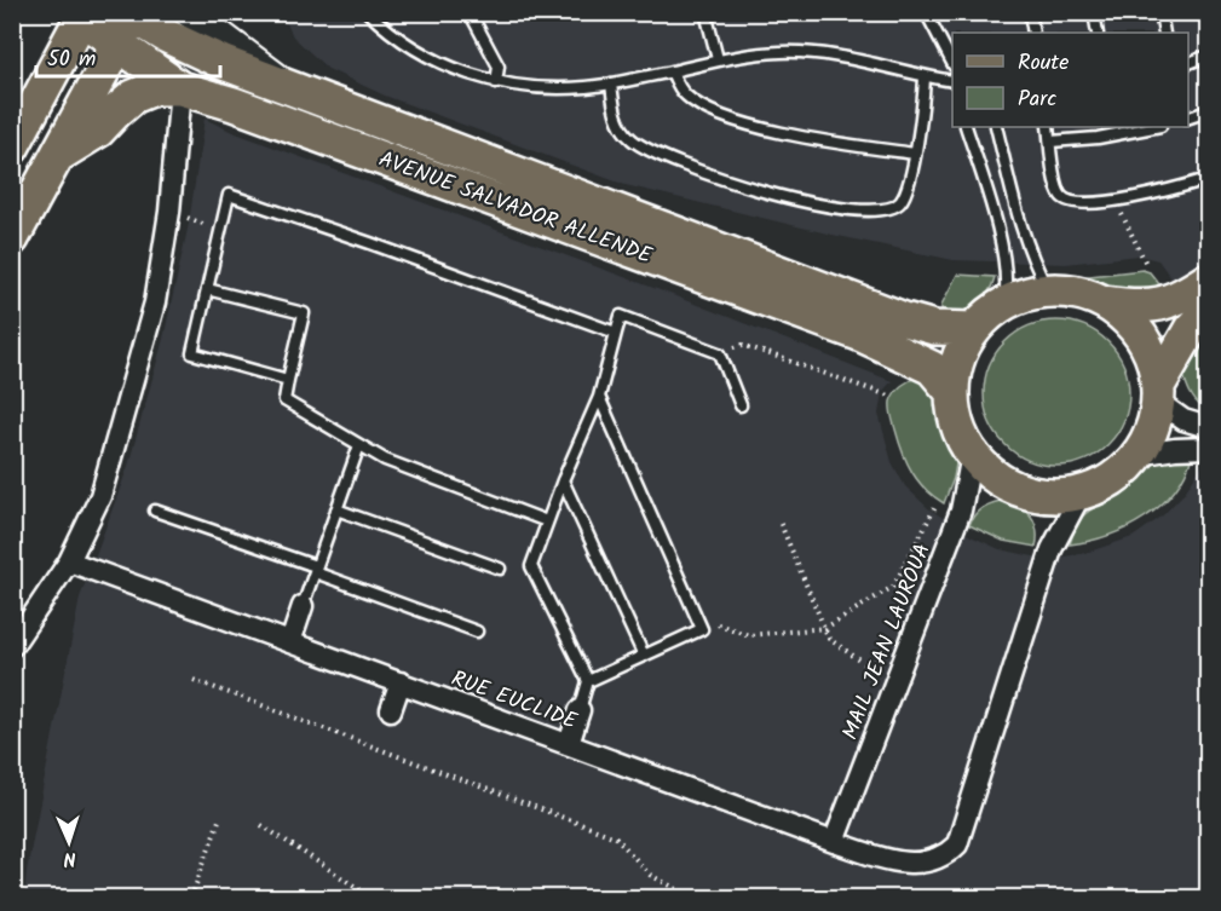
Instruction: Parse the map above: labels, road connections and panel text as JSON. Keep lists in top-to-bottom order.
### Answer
{
  "streets": {
    "main road": ["AVENUE SALVADOR ALLENDE"],
    "street": ["MAIL JEAN LAUROUA", "RUE EUCLIDE"]
  },
  "crossings": [
    ["AVENUE SALVADOR ALLENDE", "MAIL JEAN LAUROUA"],
    ["AVENUE SALVADOR ALLENDE", "RUE EUCLIDE"],
    ["MAIL JEAN LAUROUA", "RUE EUCLIDE"]
  ],
  "legend": ["Route", "Parc"],
  "scale_bar": "50 m",
  "north": "bottom"
}
